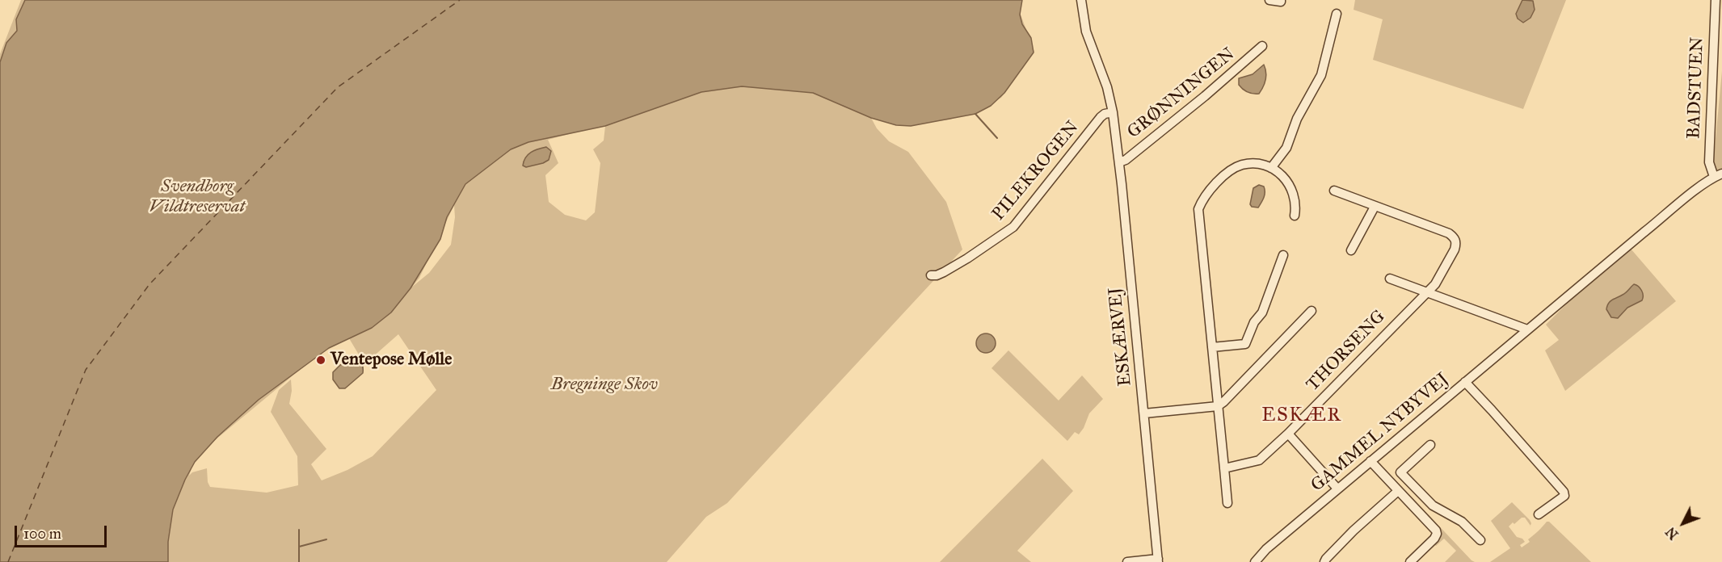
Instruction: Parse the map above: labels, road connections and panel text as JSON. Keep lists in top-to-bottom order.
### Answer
{
  "streets": {
    "street": [
      "BADSTUEN",
      "GRØNNINGEN",
      "PILEKROGEN",
      "ESKÆRVEJ",
      "THORSENG",
      "GAMMEL NYBYVEJ"
    ]
  },
  "crossings": [
    ["BADSTUEN", "GAMMEL NYBYVEJ"],
    ["GRØNNINGEN", "ESKÆRVEJ"],
    ["PILEKROGEN", "ESKÆRVEJ"]
  ],
  "districts": ["ESKÆR"],
  "parks": ["Svendborg Vildtreservat", "Bregninge Skov"],
  "places": ["Ventepose Mølle"],
  "scale_bar": "100 m",
  "north": "bottom left"
}
